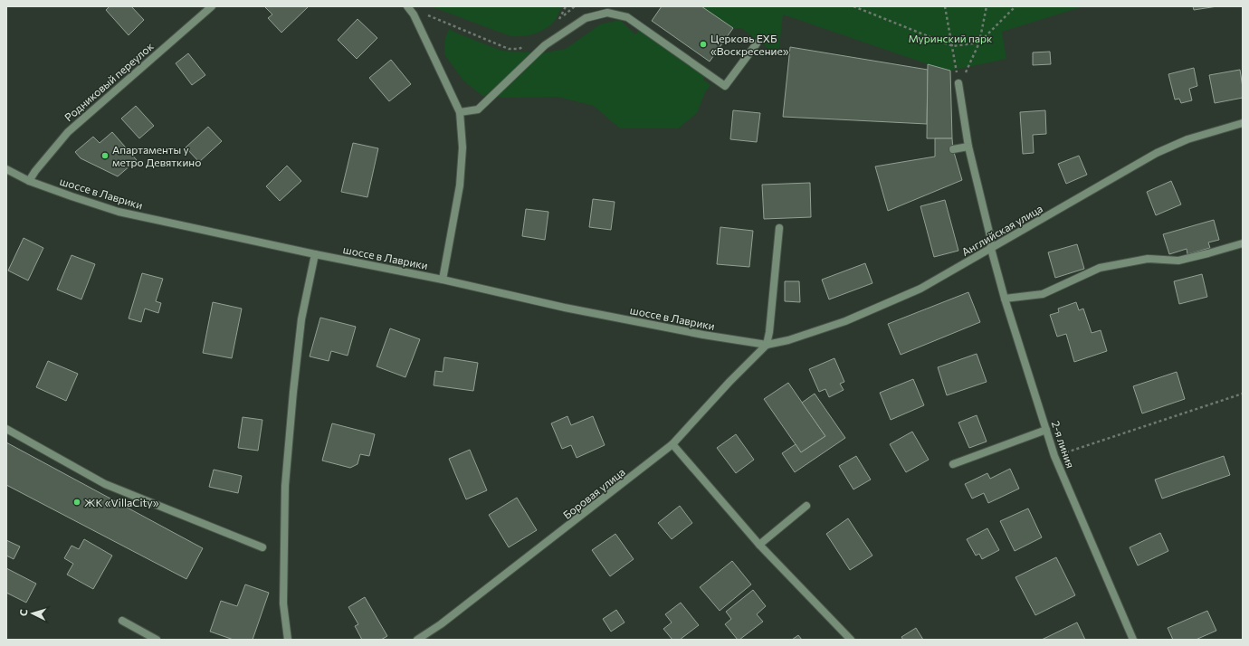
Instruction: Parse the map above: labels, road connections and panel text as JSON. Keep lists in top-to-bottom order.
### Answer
{
  "streets": {
    "street": [
      "Родниковый переулок",
      "шоссе в Лаврики",
      "Английская улица",
      "2-я линия",
      "Боровая улица"
    ]
  },
  "crossings": [
    ["Родниковый переулок", "шоссе в Лаврики"],
    ["шоссе в Лаврики", "Английская улица"],
    ["шоссе в Лаврики", "Боровая улица"],
    ["Английская улица", "2-я линия"],
    ["Английская улица", "Боровая улица"]
  ],
  "parks": ["Муринский парк"],
  "places": ["Церковь ЕХБ «Воскресение»", "Апартаменты у метро Девяткино", "ЖК «VillaCity»"],
  "north": "left"
}
